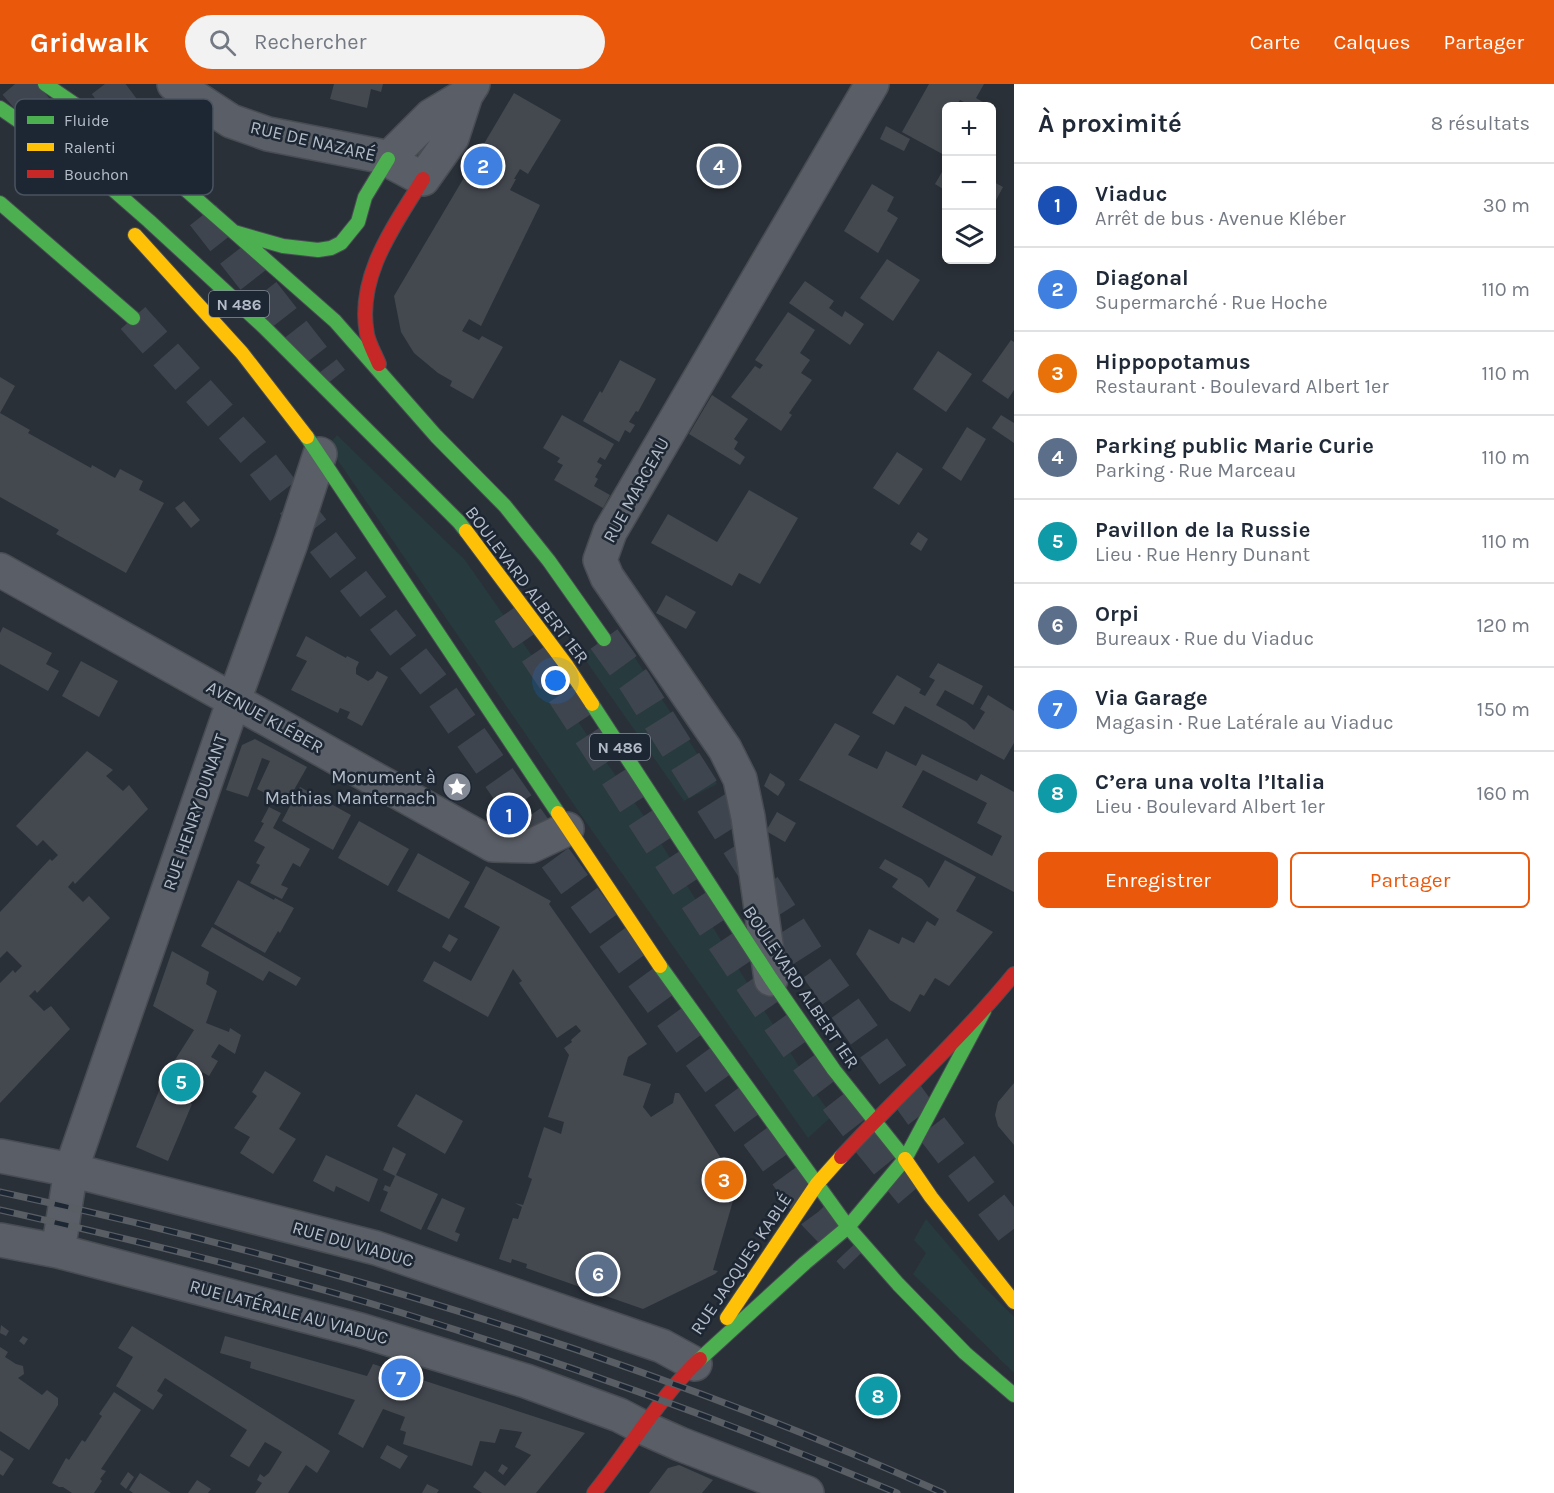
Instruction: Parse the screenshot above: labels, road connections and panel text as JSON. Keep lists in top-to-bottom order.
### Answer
{
  "streets": {
    "main road": ["N 486", "BOULEVARD ALBERT 1ER", "RUE JACQUES KABLÉ"],
    "street": [
      "RUE DE NAZARÉ",
      "RUE MARCEAU",
      "AVENUE KLÉBER",
      "RUE HENRY DUNANT",
      "RUE DU VIADUC",
      "RUE LATÉRALE AU VIADUC"
    ]
  },
  "crossings": [
    ["N 486", "AVENUE KLÉBER"],
    ["N 486", "RUE HENRY DUNANT"],
    ["N 486", "RUE JACQUES KABLÉ"],
    ["RUE MARCEAU", "BOULEVARD ALBERT 1ER"],
    ["BOULEVARD ALBERT 1ER", "RUE JACQUES KABLÉ"],
    ["AVENUE KLÉBER", "RUE HENRY DUNANT"],
    ["RUE HENRY DUNANT", "RUE DU VIADUC"],
    ["RUE HENRY DUNANT", "RUE LATÉRALE AU VIADUC"],
    ["RUE DU VIADUC", "RUE JACQUES KABLÉ"],
    ["RUE JACQUES KABLÉ", "RUE LATÉRALE AU VIADUC"]
  ],
  "places": {
    "place": ["Monument à Mathias Manternach"]
  },
  "legend": ["Fluide", "Ralenti", "Bouchon"],
  "page": {
    "header": "Gridwalk",
    "search": "Rechercher",
    "nav": ["Carte", "Calques", "Partager"],
    "heading": ["À proximité", "8 résultats"],
    "map_buttons": ["+", "−"],
    "pins": [
      "2",
      "4",
      "1",
      "5",
      "3",
      "6",
      "7",
      "8"
    ],
    "list": [
      {
        "mark": "1",
        "name": "Viaduc",
        "note": "Arrêt de bus · Avenue Kléber",
        "value": "30 m"
      },
      {
        "mark": "2",
        "name": "Diagonal",
        "note": "Supermarché · Rue Hoche",
        "value": "110 m"
      },
      {
        "mark": "3",
        "name": "Hippopotamus",
        "note": "Restaurant · Boulevard Albert 1er",
        "value": "110 m"
      },
      {
        "mark": "4",
        "name": "Parking public Marie Curie",
        "note": "Parking · Rue Marceau",
        "value": "110 m"
      },
      {
        "mark": "5",
        "name": "Pavillon de la Russie",
        "note": "Lieu · Rue Henry Dunant",
        "value": "110 m"
      },
      {
        "mark": "6",
        "name": "Orpi",
        "note": "Bureaux · Rue du Viaduc",
        "value": "120 m"
      },
      {
        "mark": "7",
        "name": "Via Garage",
        "note": "Magasin · Rue Latérale au Viaduc",
        "value": "150 m"
      },
      {
        "mark": "8",
        "name": "C’era una volta l’Italia",
        "note": "Lieu · Boulevard Albert 1er",
        "value": "160 m"
      }
    ],
    "buttons": ["Enregistrer", "Partager"]
  }
}
